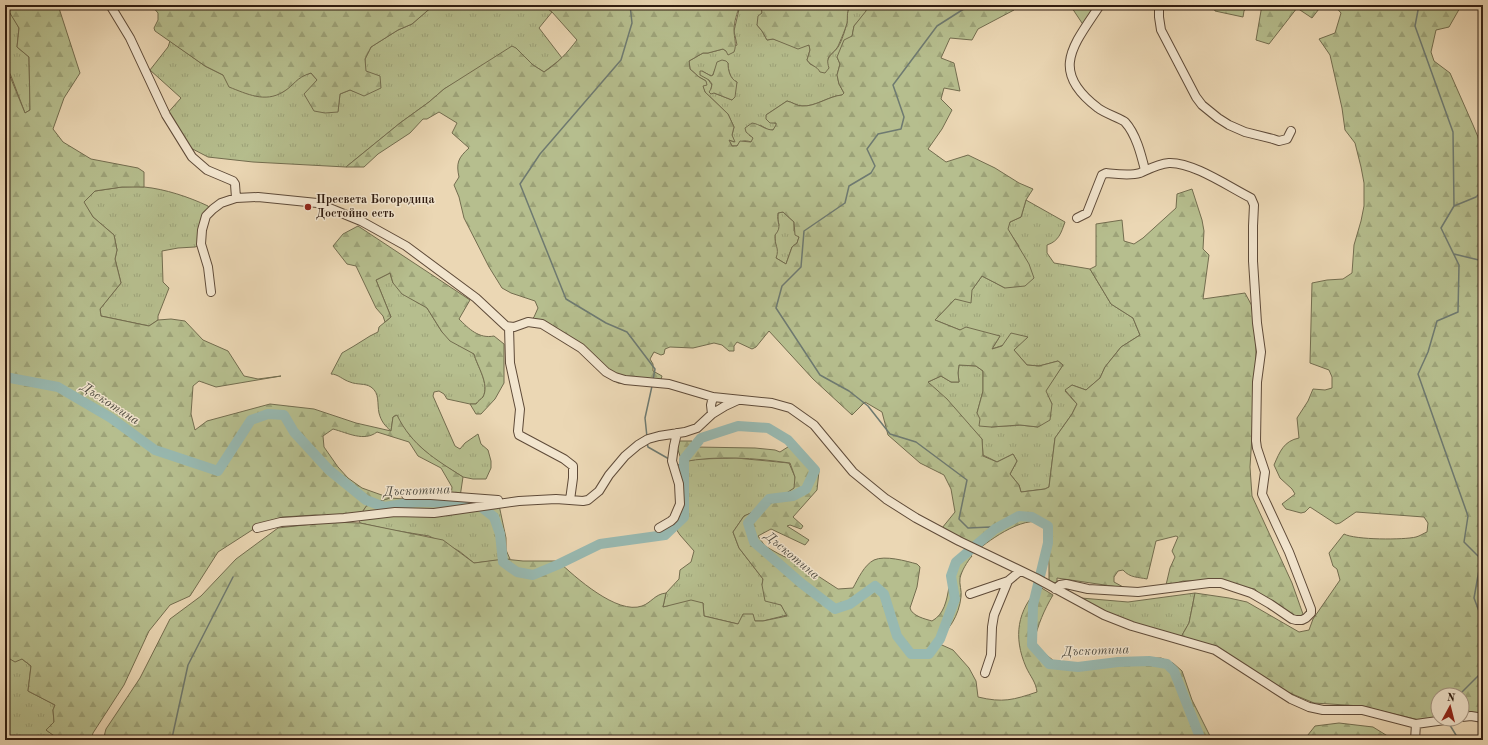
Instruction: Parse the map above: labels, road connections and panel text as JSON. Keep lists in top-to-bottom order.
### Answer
{
  "water": ["Дъскотина"],
  "places": ["Пресвета Богородица Достойно есть"],
  "north": "top"
}
